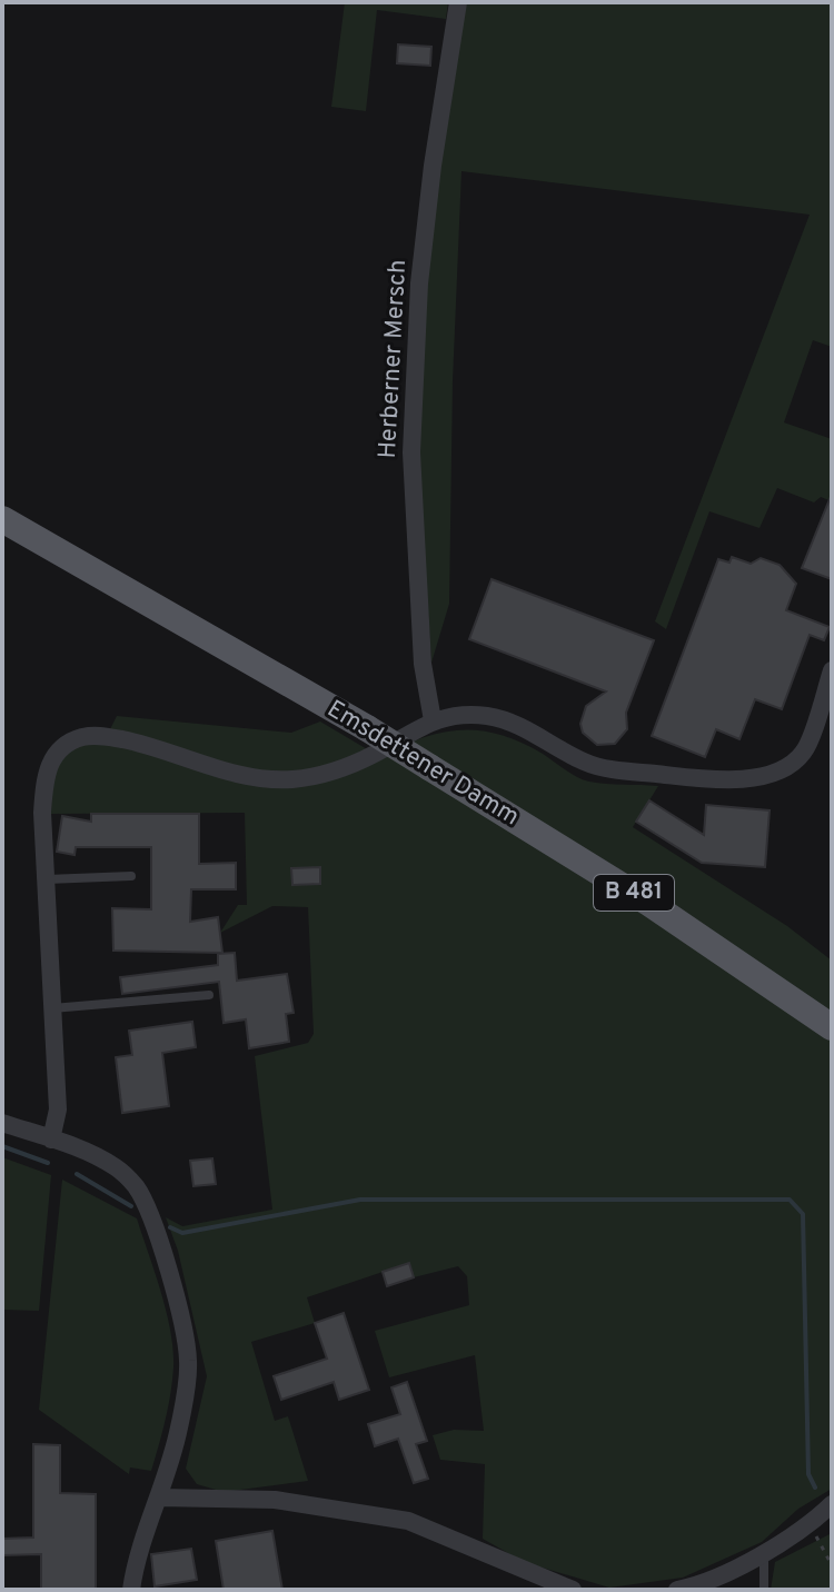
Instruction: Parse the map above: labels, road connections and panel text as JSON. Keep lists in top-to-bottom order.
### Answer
{
  "streets": {
    "main road": ["Emsdettener Damm", "B 481"],
    "street": ["Herberner Mersch"]
  }
}
